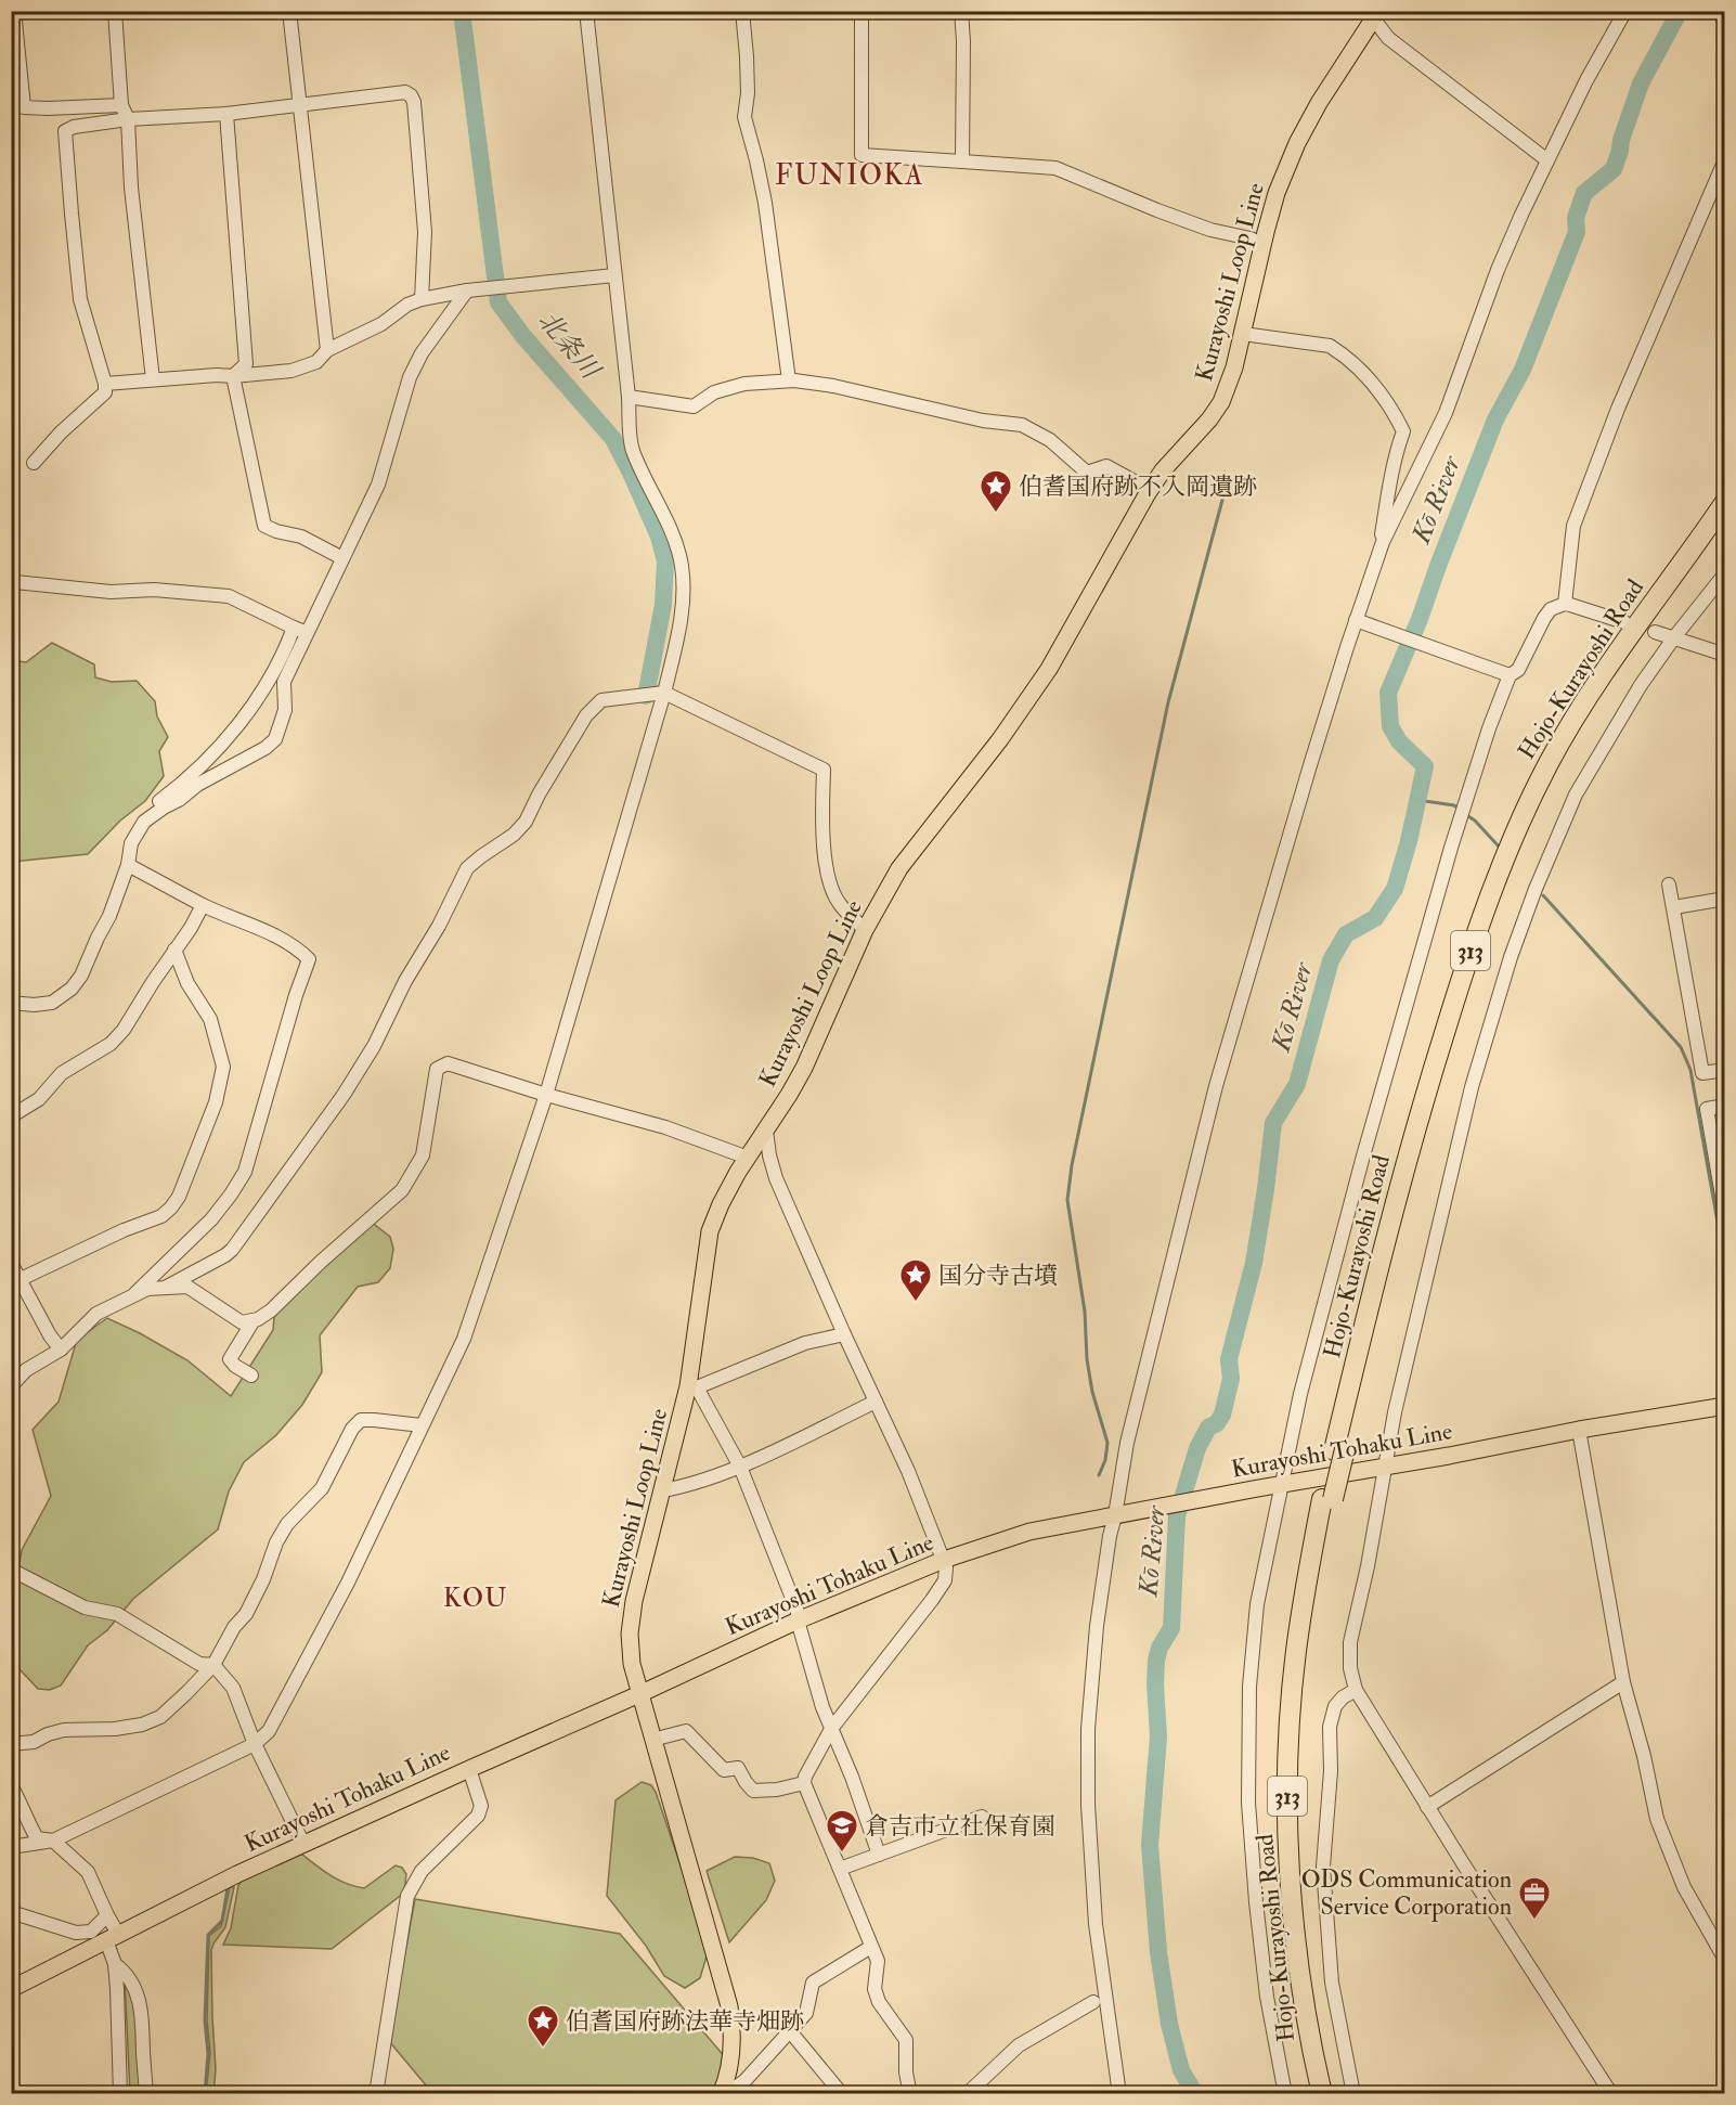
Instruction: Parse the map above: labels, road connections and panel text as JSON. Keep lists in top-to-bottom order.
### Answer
{
  "streets": {
    "highway": ["Hojo-Kurayoshi Road", "313"],
    "main road": ["Kurayoshi Loop Line", "Kurayoshi Tohaku Line"]
  },
  "crossings": [
    ["Kurayoshi Loop Line", "Kurayoshi Tohaku Line"]
  ],
  "districts": ["FUNIOKA", "KOU"],
  "water": ["北条川", "Kō River"],
  "places": {
    "place": ["伯耆国府跡不入岡遺跡", "国分寺古墳", "伯耆国府跡法華寺畑跡"],
    "school or university": ["倉吉市立社保育園"],
    "office": ["ODS Communication Service Corporation"]
  }
}
